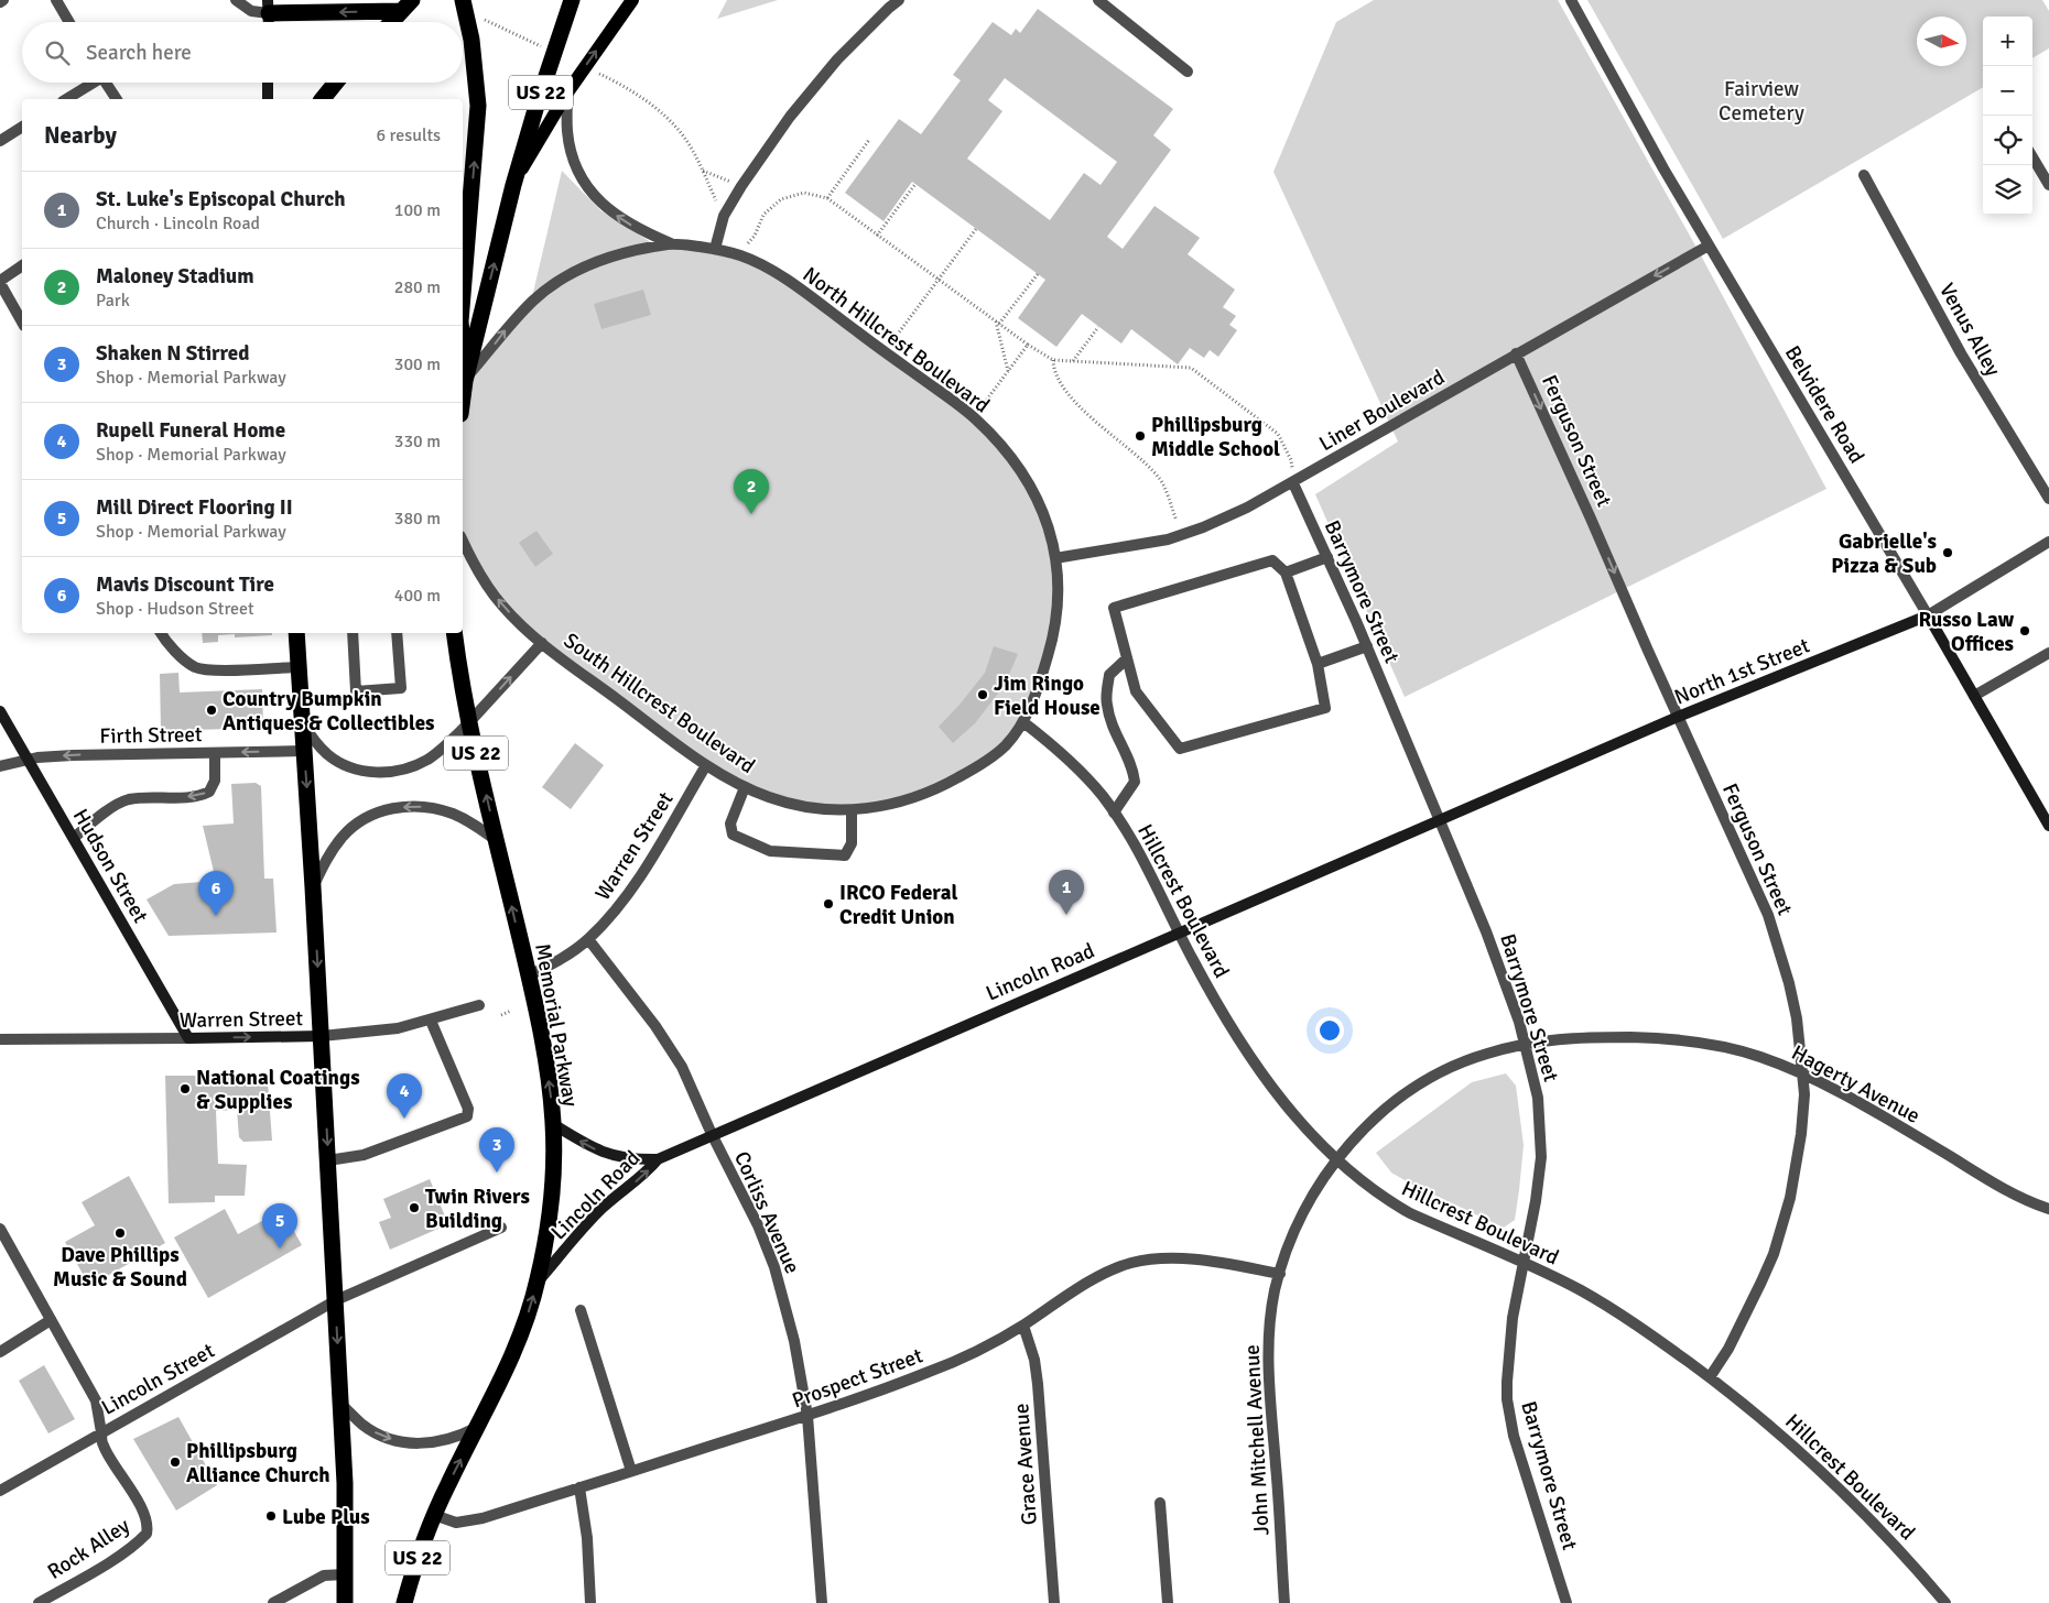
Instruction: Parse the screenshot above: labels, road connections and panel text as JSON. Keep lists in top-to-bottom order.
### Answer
{
  "streets": {
    "highway": ["US 22", "Memorial Parkway"],
    "main road": [
      "Belvidere Road",
      "North 1st Street",
      "Warren Street",
      "Hudson Street",
      "Lincoln Road"
    ],
    "street": [
      "Venus Alley",
      "North Hillcrest Boulevard",
      "Liner Boulevard",
      "Ferguson Street",
      "Barrymore Street",
      "South Hillcrest Boulevard",
      "Firth Street",
      "Hillcrest Boulevard",
      "Hagerty Avenue",
      "Corliss Avenue",
      "Prospect Street",
      "Lincoln Street",
      "John Mitchell Avenue",
      "Grace Avenue",
      "Rock Alley"
    ]
  },
  "crossings": [
    ["US 22", "North Hillcrest Boulevard"],
    ["North Hillcrest Boulevard", "Liner Boulevard"],
    ["North Hillcrest Boulevard", "South Hillcrest Boulevard"],
    ["North Hillcrest Boulevard", "Hillcrest Boulevard"],
    ["Belvidere Road", "Liner Boulevard"],
    ["Belvidere Road", "North 1st Street"],
    ["Liner Boulevard", "Ferguson Street"],
    ["Liner Boulevard", "Barrymore Street"],
    ["Ferguson Street", "North 1st Street"],
    ["Ferguson Street", "Hillcrest Boulevard"],
    ["Ferguson Street", "Hagerty Avenue"],
    ["Barrymore Street", "North 1st Street"],
    ["Barrymore Street", "Hillcrest Boulevard"],
    ["Barrymore Street", "Lincoln Road"],
    ["Barrymore Street", "Hagerty Avenue"],
    ["North 1st Street", "Lincoln Road"],
    ["South Hillcrest Boulevard", "Warren Street"],
    ["South Hillcrest Boulevard", "Hillcrest Boulevard"],
    ["South Hillcrest Boulevard", "Memorial Parkway"],
    ["Firth Street", "Hudson Street"],
    ["Warren Street", "Hudson Street"],
    ["Warren Street", "Memorial Parkway"],
    ["Warren Street", "Corliss Avenue"],
    ["Hillcrest Boulevard", "Lincoln Road"],
    ["Hillcrest Boulevard", "Hagerty Avenue"],
    ["Hillcrest Boulevard", "John Mitchell Avenue"],
    ["Lincoln Road", "Memorial Parkway"],
    ["Lincoln Road", "Corliss Avenue"],
    ["Memorial Parkway", "Prospect Street"],
    ["Hagerty Avenue", "John Mitchell Avenue"],
    ["Corliss Avenue", "Prospect Street"],
    ["Prospect Street", "John Mitchell Avenue"],
    ["Prospect Street", "Grace Avenue"],
    ["Lincoln Street", "Rock Alley"]
  ],
  "one_way": ["Ferguson Street", "Firth Street", "Memorial Parkway"],
  "parks": ["Fairview Cemetery"],
  "places": [
    "Phillipsburg Middle School",
    "Gabrielle's Pizza & Sub",
    "Russo Law Offices",
    "Jim Ringo Field House",
    "Country Bumpkin Antiques & Collectibles",
    "IRCO Federal Credit Union",
    "National Coatings & Supplies",
    "Twin Rivers Building",
    "Dave Phillips Music & Sound",
    "Phillipsburg Alliance Church",
    "Lube Plus"
  ],
  "north": "right",
  "page": {
    "map_buttons": ["+", "−"],
    "search": "Search here",
    "heading": ["Nearby", "6 results"],
    "list": [
      {
        "mark": "1",
        "name": "St. Luke's Episcopal Church",
        "note": "Church · Lincoln Road",
        "value": "100 m"
      },
      {
        "mark": "2",
        "name": "Maloney Stadium",
        "note": "Park",
        "value": "280 m"
      },
      {
        "mark": "3",
        "name": "Shaken N Stirred",
        "note": "Shop · Memorial Parkway",
        "value": "300 m"
      },
      {
        "mark": "4",
        "name": "Rupell Funeral Home",
        "note": "Shop · Memorial Parkway",
        "value": "330 m"
      },
      {
        "mark": "5",
        "name": "Mill Direct Flooring II",
        "note": "Shop · Memorial Parkway",
        "value": "380 m"
      },
      {
        "mark": "6",
        "name": "Mavis Discount Tire",
        "note": "Shop · Hudson Street",
        "value": "400 m"
      }
    ],
    "pins": [
      "2",
      "1",
      "6",
      "4",
      "3",
      "5"
    ]
  }
}
